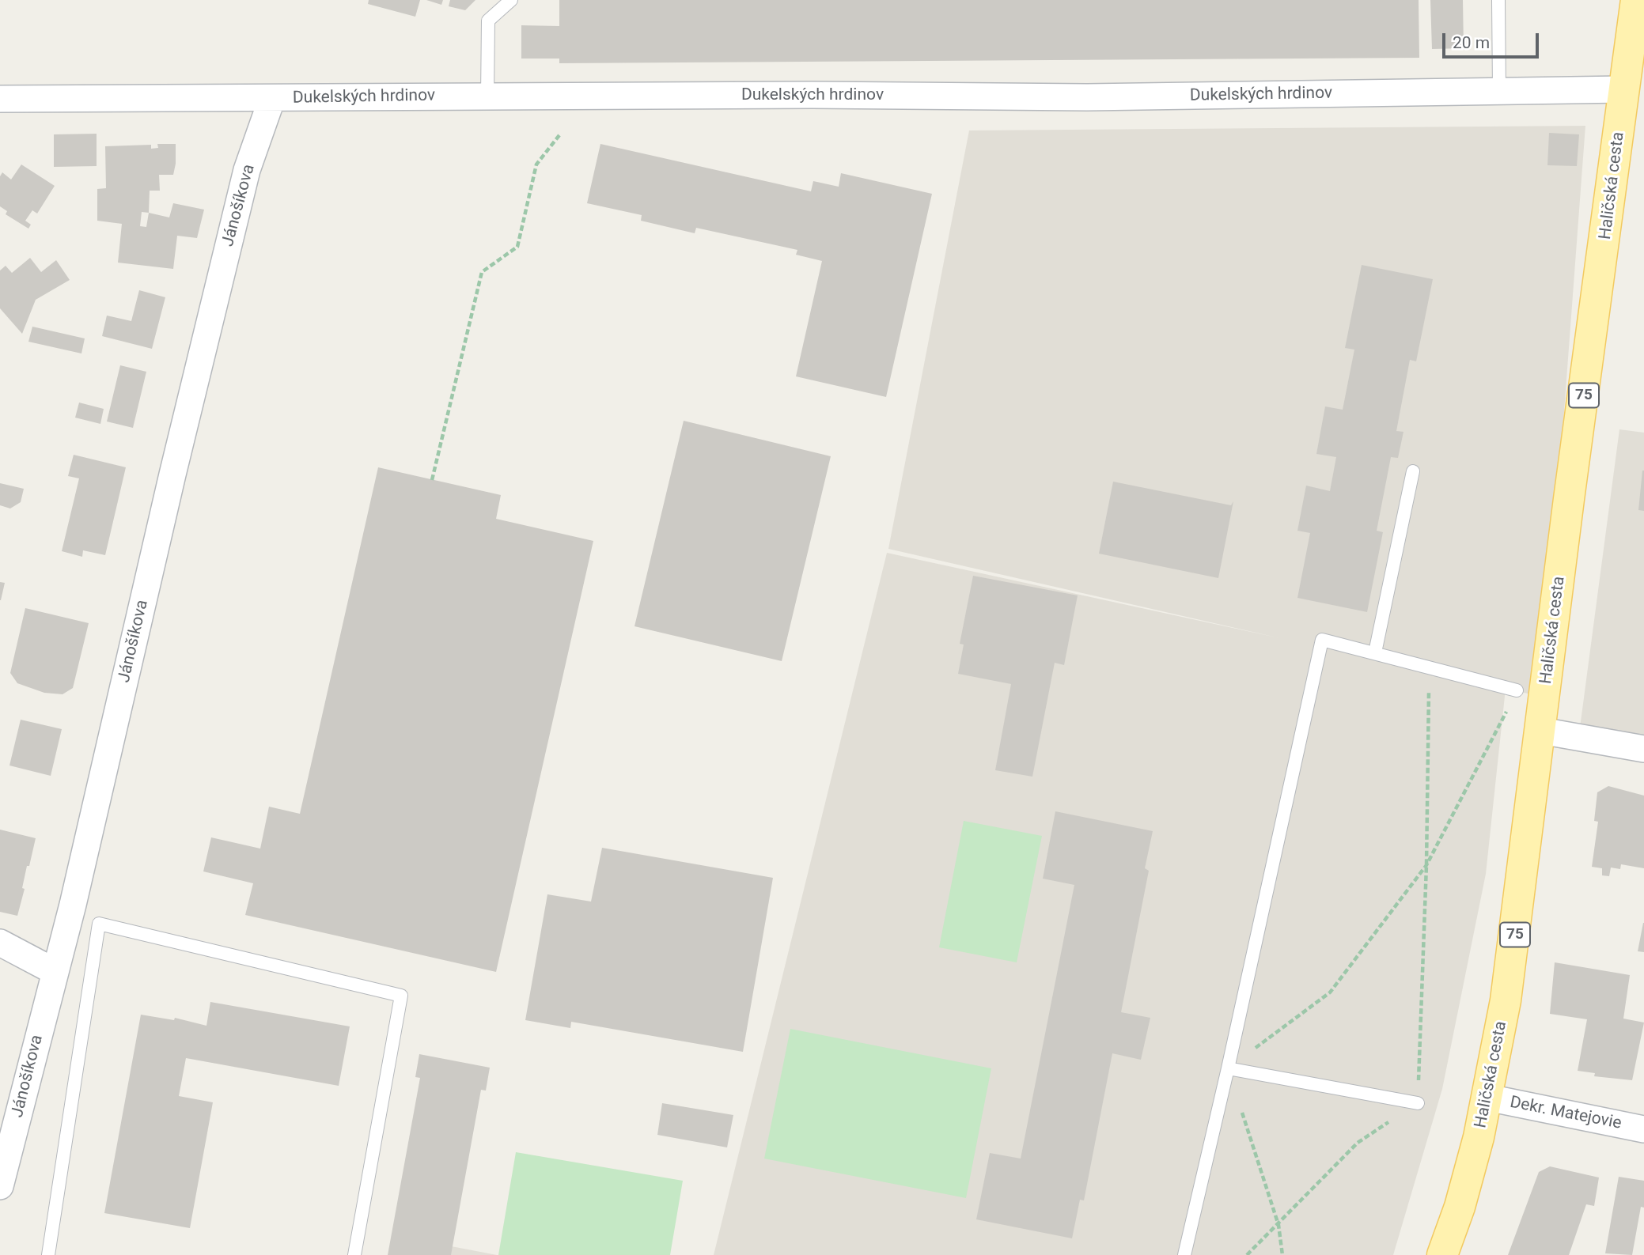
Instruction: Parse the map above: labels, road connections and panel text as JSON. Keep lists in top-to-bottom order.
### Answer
{
  "streets": {
    "main road": ["Haličská cesta", "75"],
    "street": ["Dukelských hrdinov", "Jánošíkova", "Dekr. Matejovie"]
  },
  "crossings": [
    ["Dukelských hrdinov", "Haličská cesta"],
    ["Dukelských hrdinov", "Jánošíkova"],
    ["Haličská cesta", "Dekr. Matejovie"]
  ],
  "scale_bar": "20 m"
}
